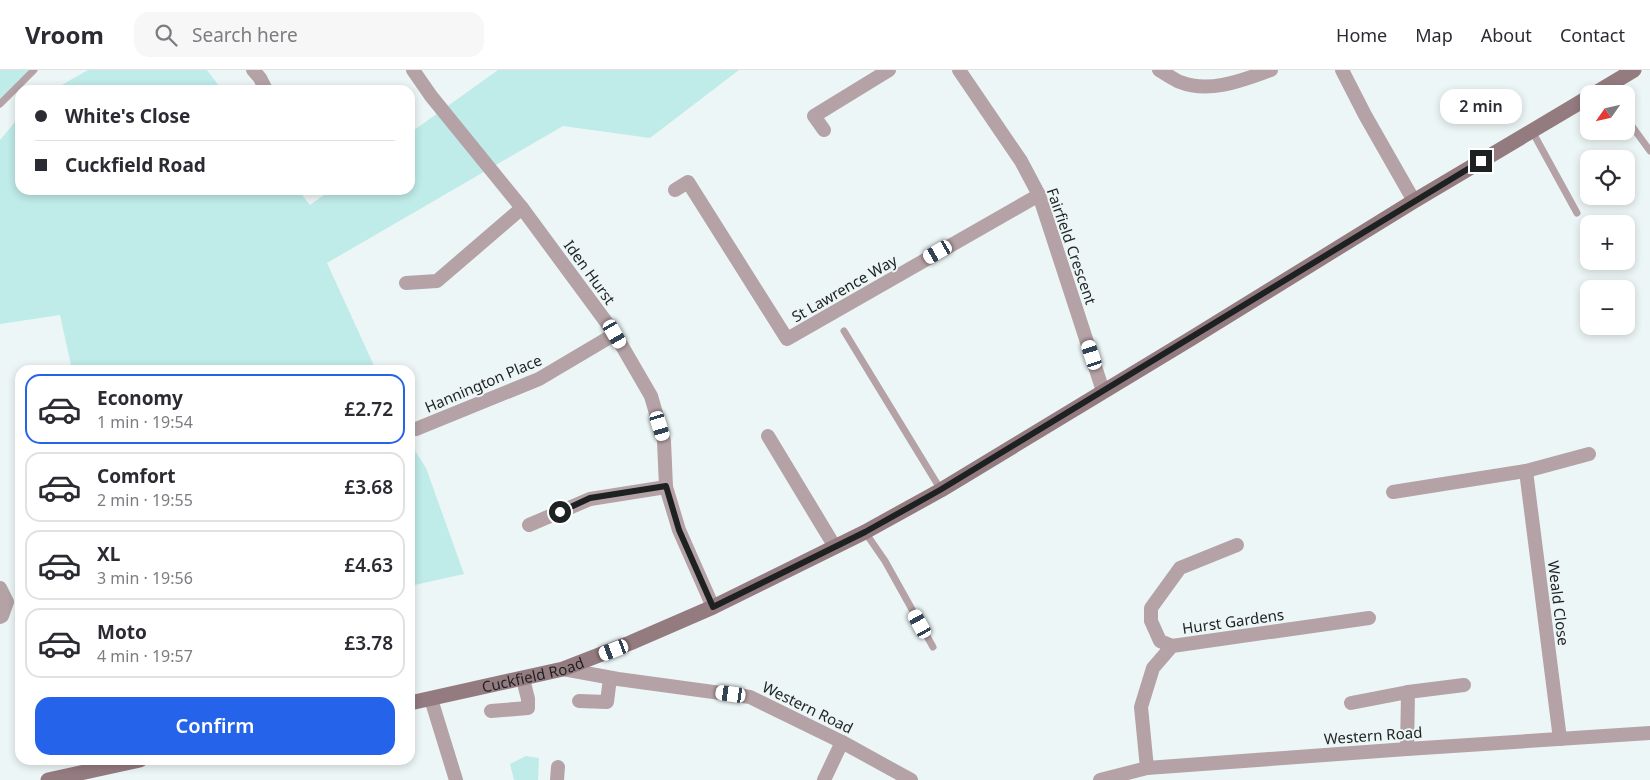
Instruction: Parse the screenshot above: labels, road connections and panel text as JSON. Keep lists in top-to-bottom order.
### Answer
{
  "streets": {
    "street": [
      "Fairfield Crescent",
      "Iden Hurst",
      "St Lawrence Way",
      "Hannington Place",
      "Weald Close",
      "Hurst Gardens",
      "Cuckfield Road",
      "Western Road"
    ]
  },
  "crossings": [
    ["Fairfield Crescent", "St Lawrence Way"],
    ["Fairfield Crescent", "Cuckfield Road"],
    ["Iden Hurst", "Hannington Place"],
    ["Iden Hurst", "Cuckfield Road"],
    ["Weald Close", "Western Road"],
    ["Hurst Gardens", "Western Road"],
    ["Cuckfield Road", "Western Road"]
  ],
  "north": "bottom left",
  "page": {
    "header": "Vroom",
    "search": "Search here",
    "nav": [
      "Home",
      "Map",
      "About",
      "Contact"
    ],
    "map_buttons": ["+", "−"],
    "banner": ["White's Close", "Cuckfield Road"],
    "bubble": "2 min",
    "list": [
      {
        "name": "Economy",
        "note": "1 min · 19:54",
        "value": "£2.72"
      },
      {
        "name": "Comfort",
        "note": "2 min · 19:55",
        "value": "£3.68"
      },
      {
        "name": "XL",
        "note": "3 min · 19:56",
        "value": "£4.63"
      },
      {
        "name": "Moto",
        "note": "4 min · 19:57",
        "value": "£3.78"
      }
    ],
    "buttons": "Confirm"
  }
}
